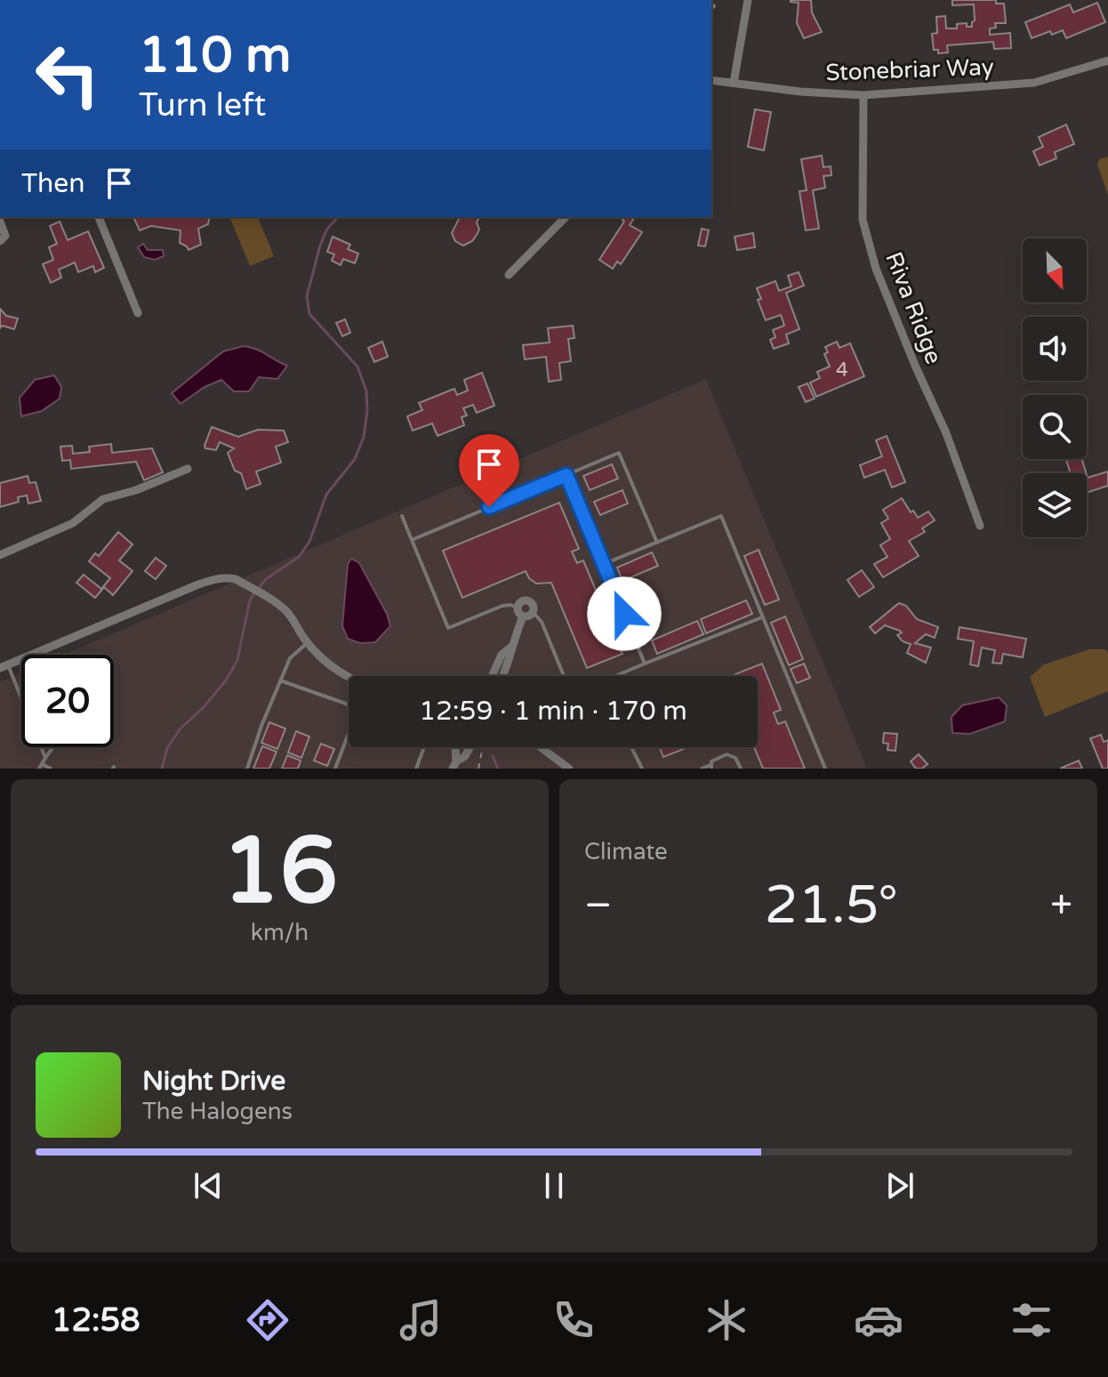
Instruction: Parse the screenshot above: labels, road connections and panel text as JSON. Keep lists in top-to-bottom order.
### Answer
{
  "streets": {
    "street": ["Stonebriar Way", "Riva Ridge"]
  },
  "crossings": [
    ["Stonebriar Way", "Riva Ridge"]
  ],
  "house_numbers": ["4"],
  "north": "bottom right",
  "page": {
    "turn": ["110 m", "Turn left"],
    "then": "Then",
    "limit": "20",
    "trip": "12:59 · 1 min · 170 m",
    "tile": [
      ["16", "km/h"],
      "Climate"
    ],
    "heat": ["−", "21.5°", "+"],
    "song": ["Night Drive", "The Halogens"],
    "tabs": "12:58"
  }
}
